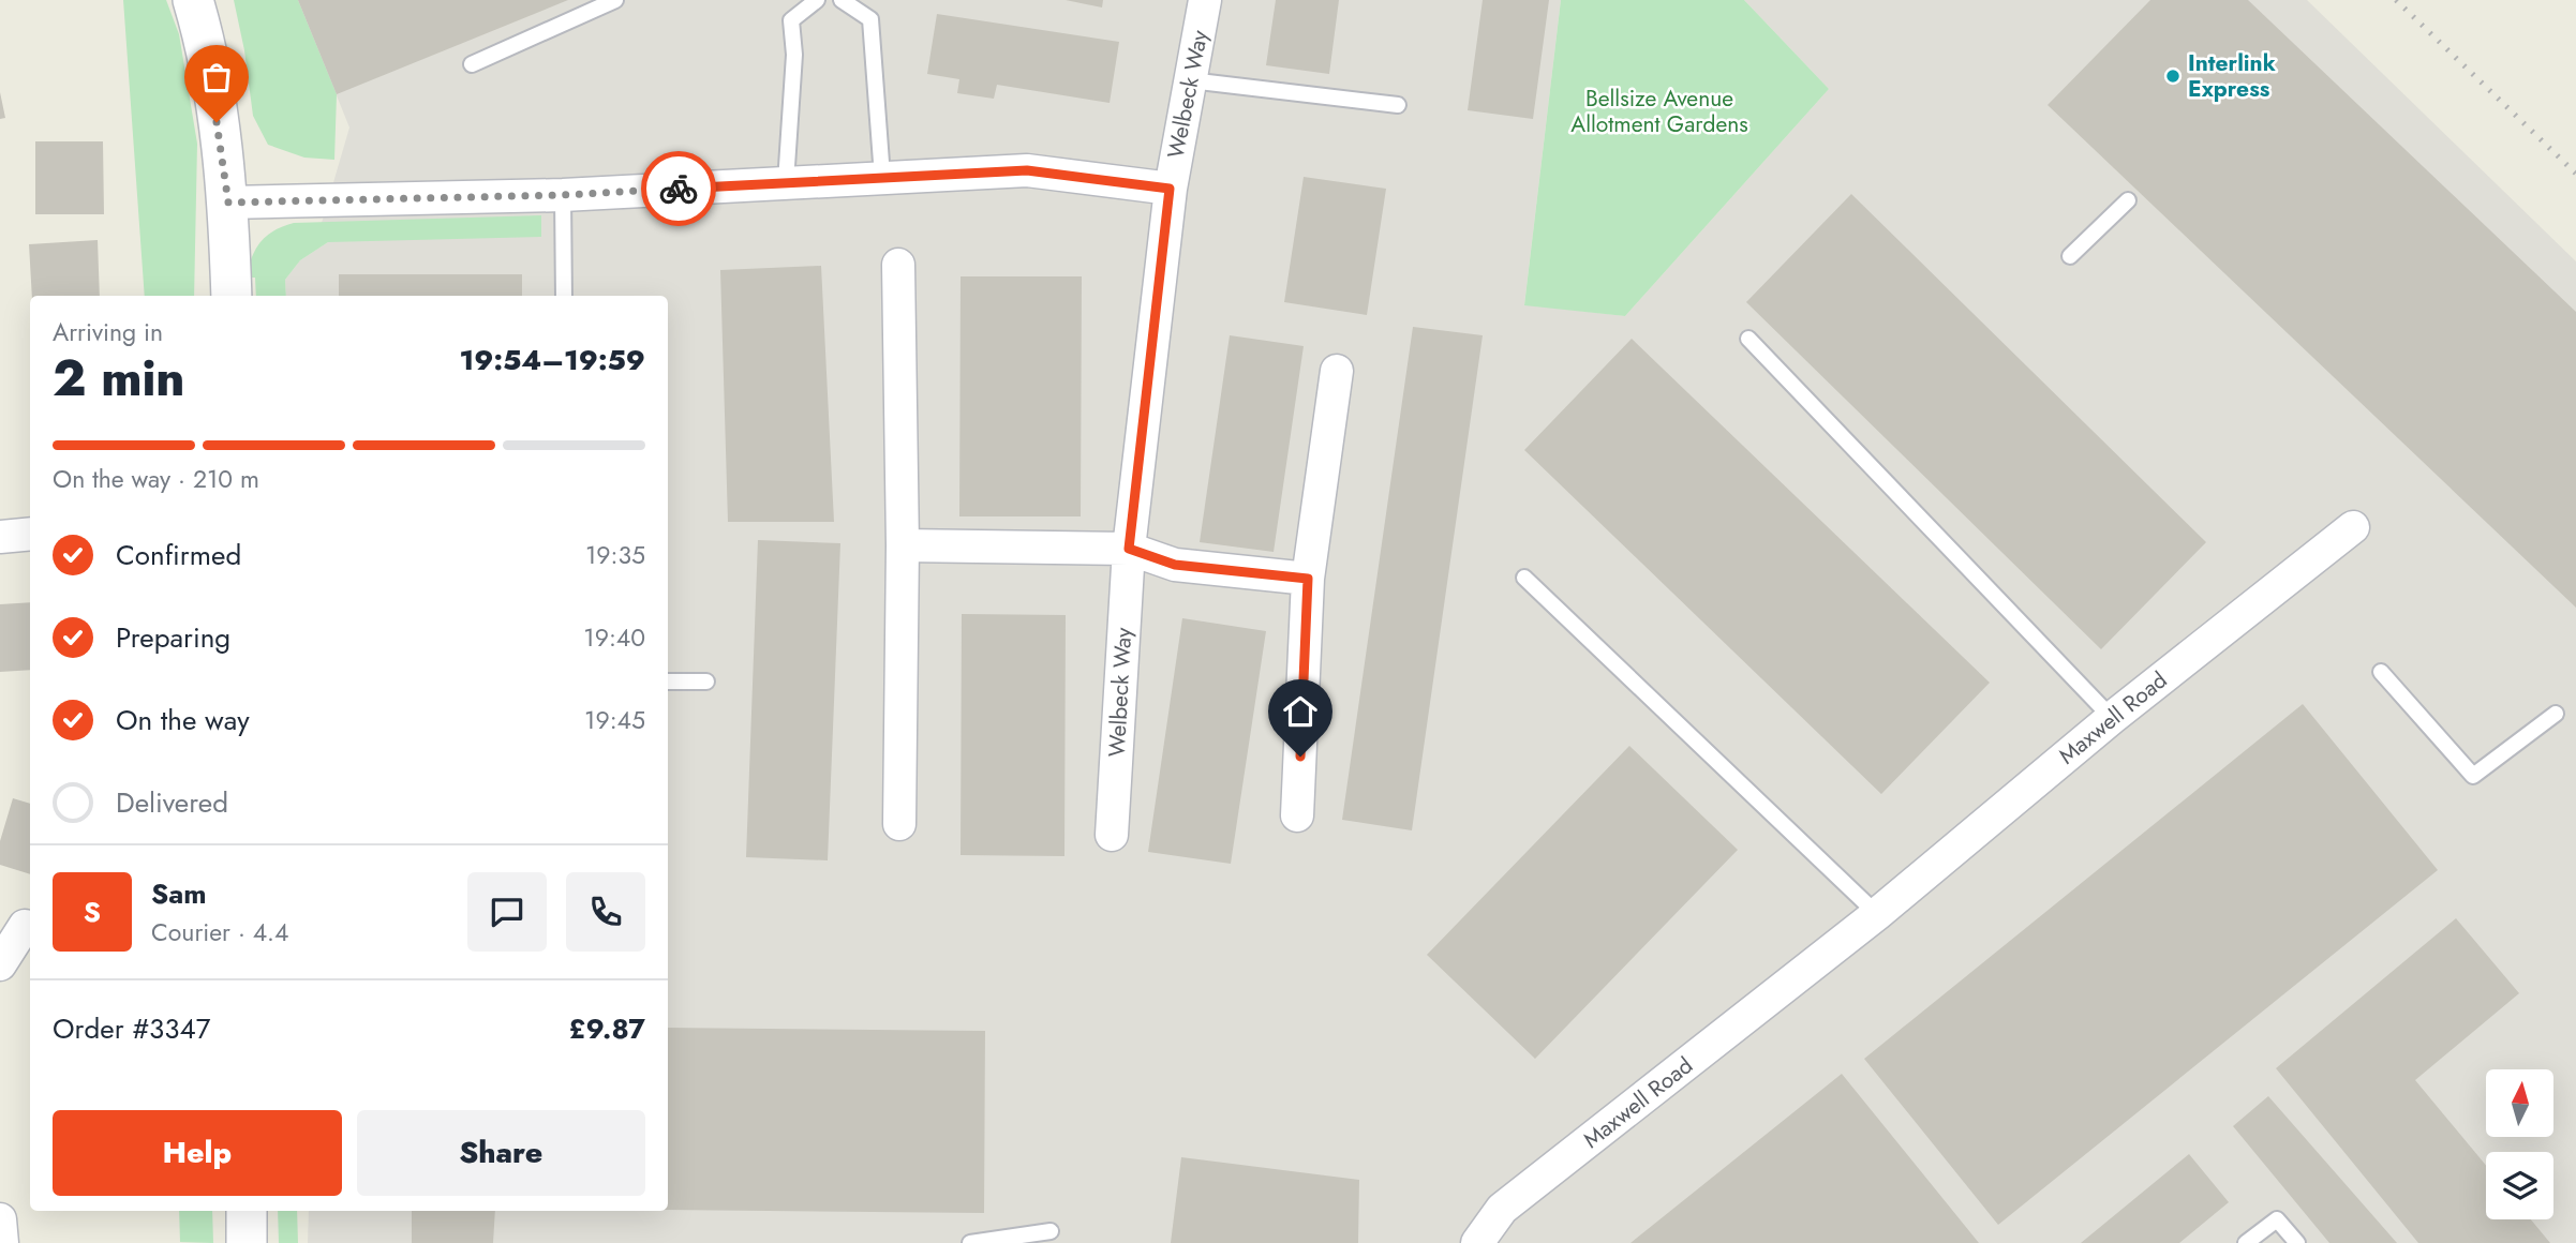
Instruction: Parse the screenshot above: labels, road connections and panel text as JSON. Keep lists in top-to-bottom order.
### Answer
{
  "streets": {
    "street": ["Welbeck Way", "Maxwell Road"]
  },
  "parks": ["Bellsize Avenue Allotment Gardens"],
  "places": ["Interlink Express"],
  "north": "top",
  "page": {
    "heading": ["2 min", "Arriving in", "19:54–19:59"],
    "panel": [
      "Sam",
      "Courier · 4.4",
      "Order #3347",
      "£9.87"
    ],
    "bar": "On the way · 210 m",
    "list": [
      ["Confirmed", "19:35"],
      ["Preparing", "19:40"],
      ["On the way", "19:45"],
      "Delivered"
    ],
    "round": "S",
    "buttons": ["Help", "Share"]
  }
}
